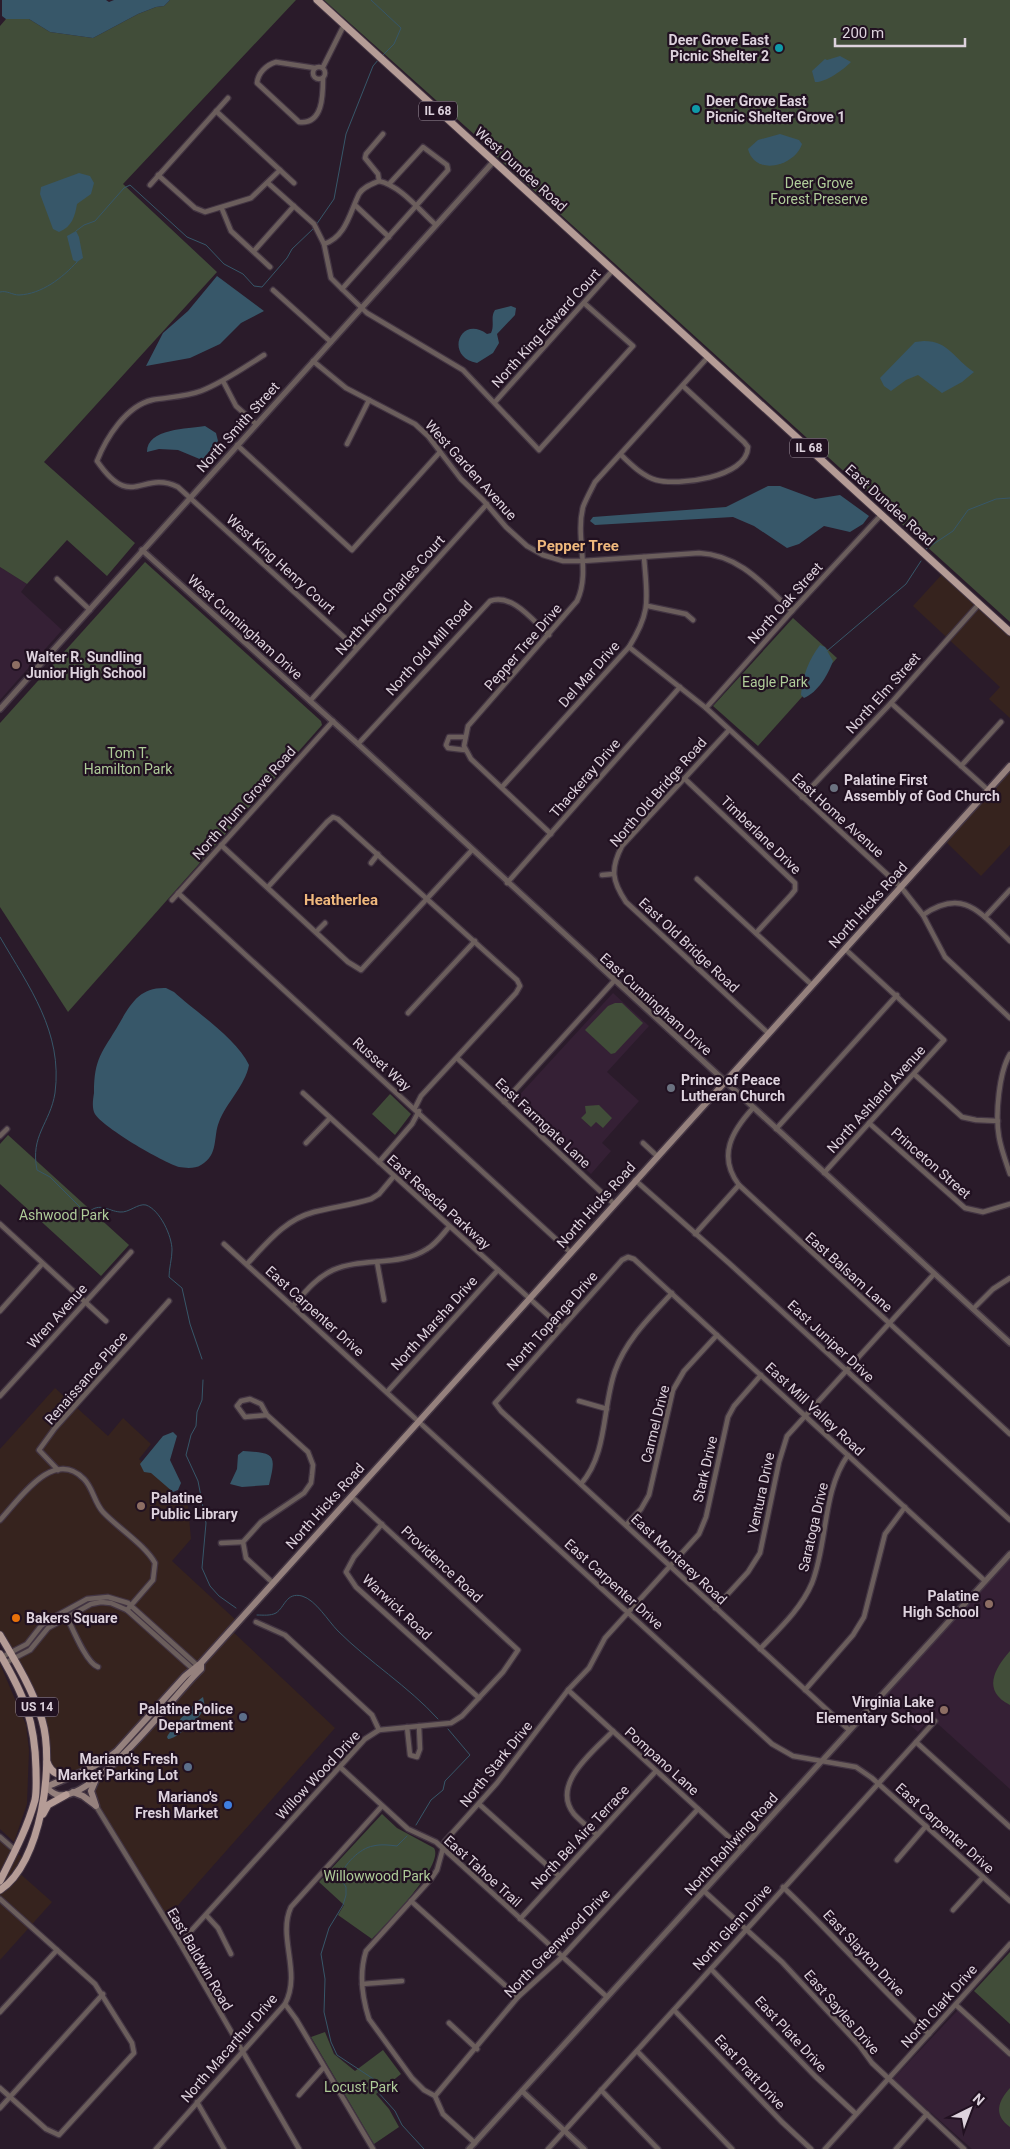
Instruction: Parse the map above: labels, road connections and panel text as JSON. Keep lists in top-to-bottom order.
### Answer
{
  "streets": {
    "main road": [
      "IL 68",
      "West Dundee Road",
      "East Dundee Road",
      "North Hicks Road",
      "US 14"
    ],
    "street": [
      "North King Edward Court",
      "North Smith Street",
      "West Garden Avenue",
      "West King Henry Court",
      "North King Charles Court",
      "North Oak Street",
      "West Cunningham Drive",
      "Pepper Tree Drive",
      "North Old Mill Road",
      "Del Mar Drive",
      "North Elm Street",
      "Thackeray Drive",
      "North Old Bridge Road",
      "North Plum Grove Road",
      "East Home Avenue",
      "Timberlane Drive",
      "East Old Bridge Road",
      "East Cunningham Drive",
      "Russet Way",
      "North Ashland Avenue",
      "East Farmgate Lane",
      "Princeton Street",
      "East Reseda Parkway",
      "East Balsam Lane",
      "East Carpenter Drive",
      "Wren Avenue",
      "North Topanga Drive",
      "North Marsha Drive",
      "East Juniper Drive",
      "Renaissance Place",
      "East Mill Valley Road",
      "Carmel Drive",
      "Stark Drive",
      "Ventura Drive",
      "Saratoga Drive",
      "East Monterey Road",
      "Providence Road",
      "Warwick Road",
      "Pompano Lane",
      "North Stark Drive",
      "Willow Wood Drive",
      "North Bel Aire Terrace",
      "North Rohlwing Road",
      "East Tahoe Trail",
      "North Glenn Drive",
      "North Greenwood Drive",
      "East Slayton Drive",
      "East Baldwin Road",
      "North Clark Drive",
      "East Sayles Drive",
      "East Plate Drive",
      "North Macarthur Drive",
      "East Pratt Drive"
    ]
  },
  "crossings": [
    ["West Dundee Road", "North King Edward Court"],
    ["West Dundee Road", "North Smith Street"],
    ["West Dundee Road", "East Dundee Road"],
    ["North Smith Street", "West Garden Avenue"],
    ["North Smith Street", "West King Henry Court"],
    ["North Smith Street", "West Cunningham Drive"],
    ["West Garden Avenue", "North King Charles Court"],
    ["West Garden Avenue", "North Oak Street"],
    ["West Garden Avenue", "Pepper Tree Drive"],
    ["West Garden Avenue", "Del Mar Drive"],
    ["East Dundee Road", "North Oak Street"],
    ["East Dundee Road", "Pepper Tree Drive"],
    ["East Dundee Road", "North Elm Street"],
    ["West King Henry Court", "North King Charles Court"],
    ["North King Charles Court", "West Cunningham Drive"],
    ["North Oak Street", "East Home Avenue"],
    ["West Cunningham Drive", "North Plum Grove Road"],
    ["West Cunningham Drive", "East Cunningham Drive"],
    ["Pepper Tree Drive", "North Old Mill Road"],
    ["North Old Mill Road", "East Cunningham Drive"],
    ["Del Mar Drive", "East Home Avenue"],
    ["North Elm Street", "East Home Avenue"],
    ["Thackeray Drive", "East Home Avenue"],
    ["Thackeray Drive", "East Cunningham Drive"],
    ["North Old Bridge Road", "East Home Avenue"],
    ["North Old Bridge Road", "Timberlane Drive"],
    ["North Old Bridge Road", "East Old Bridge Road"],
    ["North Plum Grove Road", "East Cunningham Drive"],
    ["North Plum Grove Road", "Russet Way"],
    ["East Home Avenue", "North Hicks Road"],
    ["North Hicks Road", "East Old Bridge Road"],
    ["North Hicks Road", "East Cunningham Drive"],
    ["North Hicks Road", "Russet Way"],
    ["North Hicks Road", "East Farmgate Lane"],
    ["North Hicks Road", "East Reseda Parkway"],
    ["North Hicks Road", "East Carpenter Drive"],
    ["North Hicks Road", "East Juniper Drive"],
    ["North Hicks Road", "Providence Road"],
    ["North Hicks Road", "US 14"],
    ["East Cunningham Drive", "North Ashland Avenue"],
    ["East Cunningham Drive", "East Balsam Lane"],
    ["East Cunningham Drive", "Ventura Drive"],
    ["North Ashland Avenue", "Princeton Street"],
    ["East Reseda Parkway", "North Topanga Drive"],
    ["East Reseda Parkway", "North Marsha Drive"],
    ["East Balsam Lane", "Ventura Drive"],
    ["East Carpenter Drive", "North Marsha Drive"],
    ["East Carpenter Drive", "North Stark Drive"],
    ["East Carpenter Drive", "North Rohlwing Road"],
    ["East Carpenter Drive", "North Glenn Drive"],
    ["North Topanga Drive", "East Mill Valley Road"],
    ["North Topanga Drive", "East Monterey Road"],
    ["East Juniper Drive", "Ventura Drive"],
    ["East Mill Valley Road", "Carmel Drive"],
    ["East Mill Valley Road", "Stark Drive"],
    ["East Mill Valley Road", "Ventura Drive"],
    ["East Mill Valley Road", "Saratoga Drive"],
    ["East Mill Valley Road", "North Rohlwing Road"],
    ["Carmel Drive", "East Monterey Road"],
    ["Stark Drive", "East Monterey Road"],
    ["Stark Drive", "North Stark Drive"],
    ["Ventura Drive", "East Monterey Road"],
    ["Saratoga Drive", "East Monterey Road"],
    ["East Monterey Road", "North Stark Drive"],
    ["East Monterey Road", "North Rohlwing Road"],
    ["Providence Road", "Warwick Road"],
    ["Providence Road", "Willow Wood Drive"],
    ["Warwick Road", "Willow Wood Drive"],
    ["Pompano Lane", "North Stark Drive"],
    ["Pompano Lane", "North Bel Aire Terrace"],
    ["Pompano Lane", "North Rohlwing Road"],
    ["Pompano Lane", "North Greenwood Drive"],
    ["North Stark Drive", "East Tahoe Trail"],
    ["North Stark Drive", "North Greenwood Drive"],
    ["Willow Wood Drive", "East Tahoe Trail"],
    ["Willow Wood Drive", "East Baldwin Road"],
    ["North Bel Aire Terrace", "East Tahoe Trail"],
    ["North Rohlwing Road", "East Tahoe Trail"],
    ["North Rohlwing Road", "East Sayles Drive"],
    ["East Tahoe Trail", "North Greenwood Drive"],
    ["East Tahoe Trail", "North Macarthur Drive"],
    ["North Glenn Drive", "East Slayton Drive"],
    ["North Glenn Drive", "East Sayles Drive"],
    ["North Glenn Drive", "East Plate Drive"],
    ["North Glenn Drive", "East Pratt Drive"],
    ["East Slayton Drive", "North Clark Drive"],
    ["East Baldwin Road", "North Macarthur Drive"],
    ["North Clark Drive", "East Sayles Drive"],
    ["North Clark Drive", "East Plate Drive"]
  ],
  "districts": ["Pepper Tree", "Heatherlea"],
  "parks": [
    "Deer Grove Forest Preserve",
    "Eagle Park",
    "Tom T. Hamilton Park",
    "Ashwood Park",
    "Willowwood Park",
    "Locust Park"
  ],
  "places": [
    "Deer Grove East Picnic Shelter 2",
    "Deer Grove East Picnic Shelter Grove 1",
    "Walter R. Sundling Junior High School",
    "Palatine First Assembly of God Church",
    "Prince of Peace Lutheran Church",
    "Palatine Public Library",
    "Palatine High School",
    "Bakers Square",
    "Virginia Lake Elementary School",
    "Palatine Police Department",
    "Mariano's Fresh Market Parking Lot",
    "Mariano's Fresh Market"
  ],
  "scale_bar": "200 m",
  "north": "top right"
}
